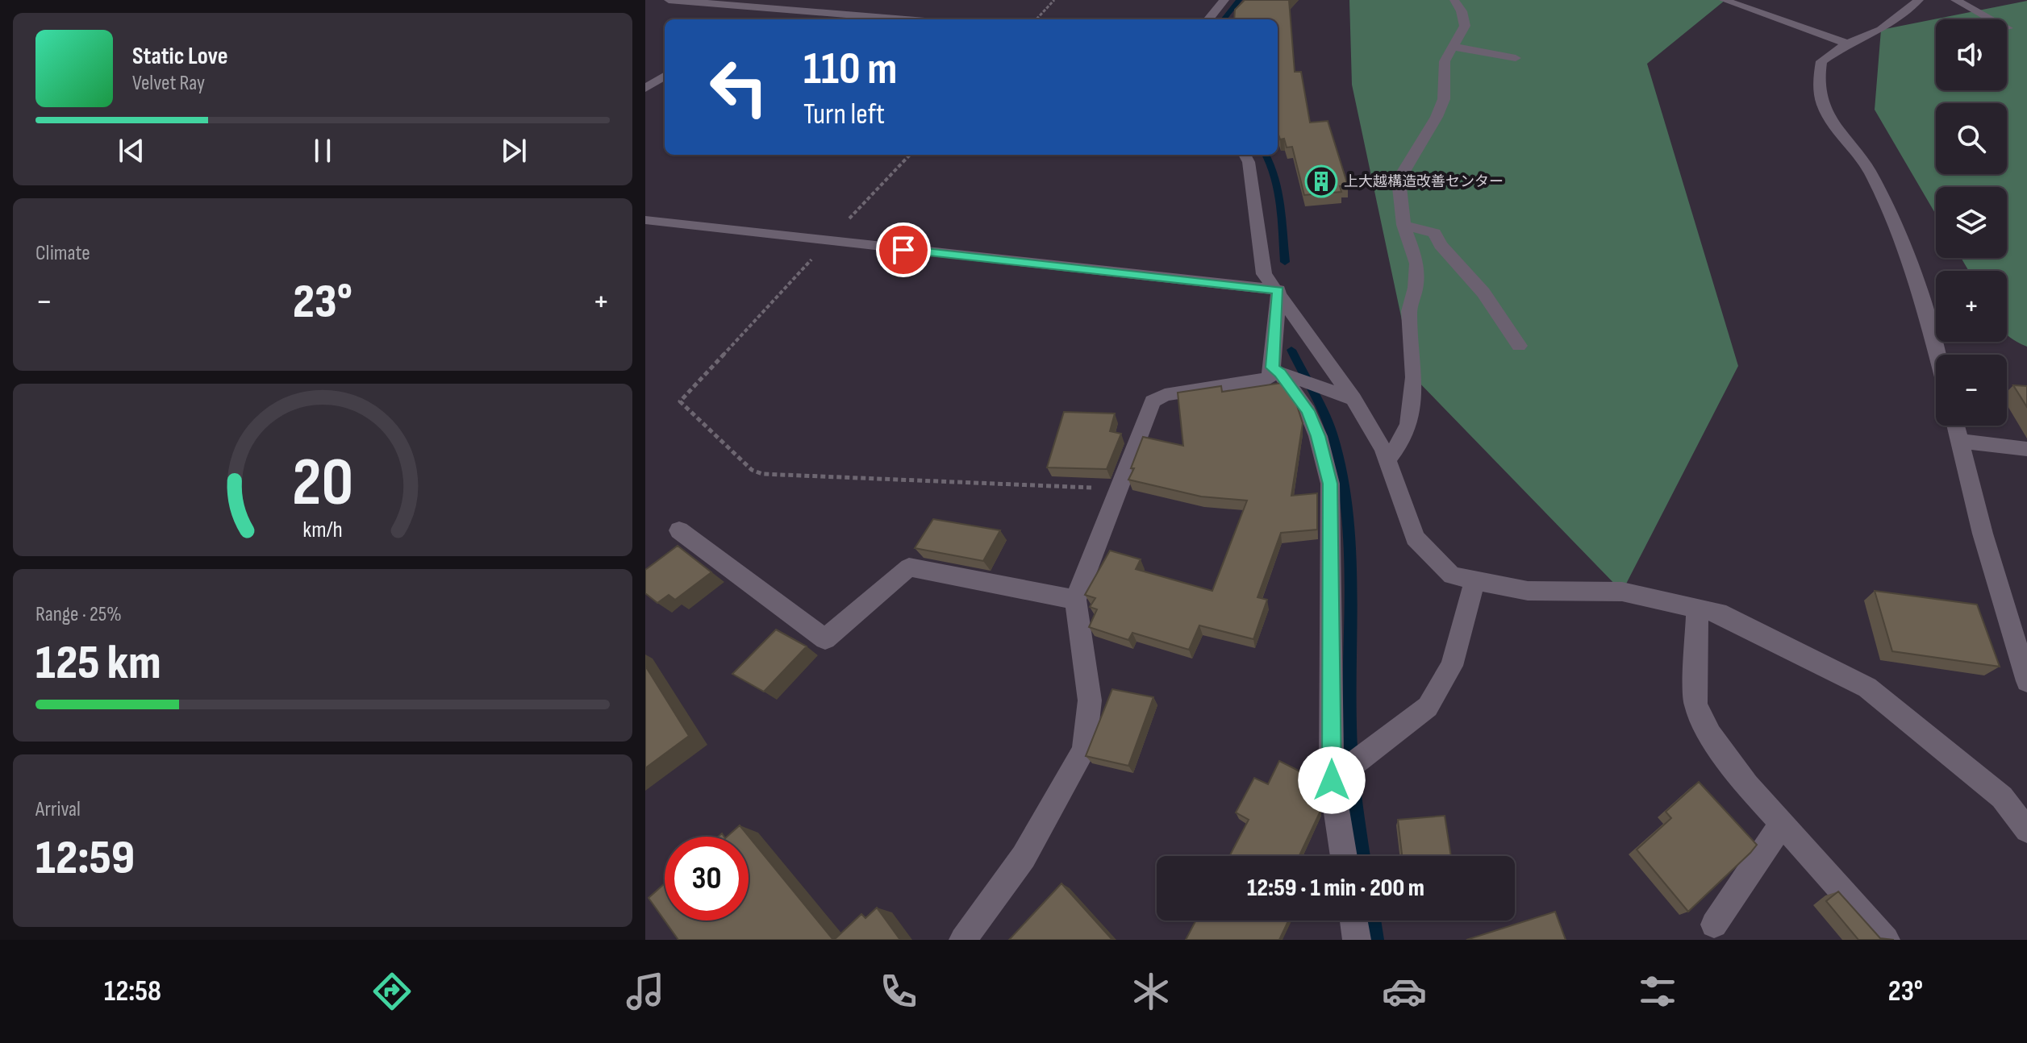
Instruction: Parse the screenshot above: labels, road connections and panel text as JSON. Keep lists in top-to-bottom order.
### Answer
{
  "places": {
    "building": ["上大越構造改善センター"]
  },
  "page": {
    "map_buttons": ["+", "−"],
    "turn": ["110 m", "Turn left"],
    "song": ["Static Love", "Velvet Ray"],
    "tile": [
      "Climate",
      ["Range · 25%", "125 km"],
      ["Arrival", "12:59"]
    ],
    "heat": ["−", "23°", "+"],
    "limit": "30",
    "trip": "12:59 · 1 min · 200 m",
    "tabs": ["12:58", "23°"],
    "gauge": ["20", "km/h"]
  }
}
